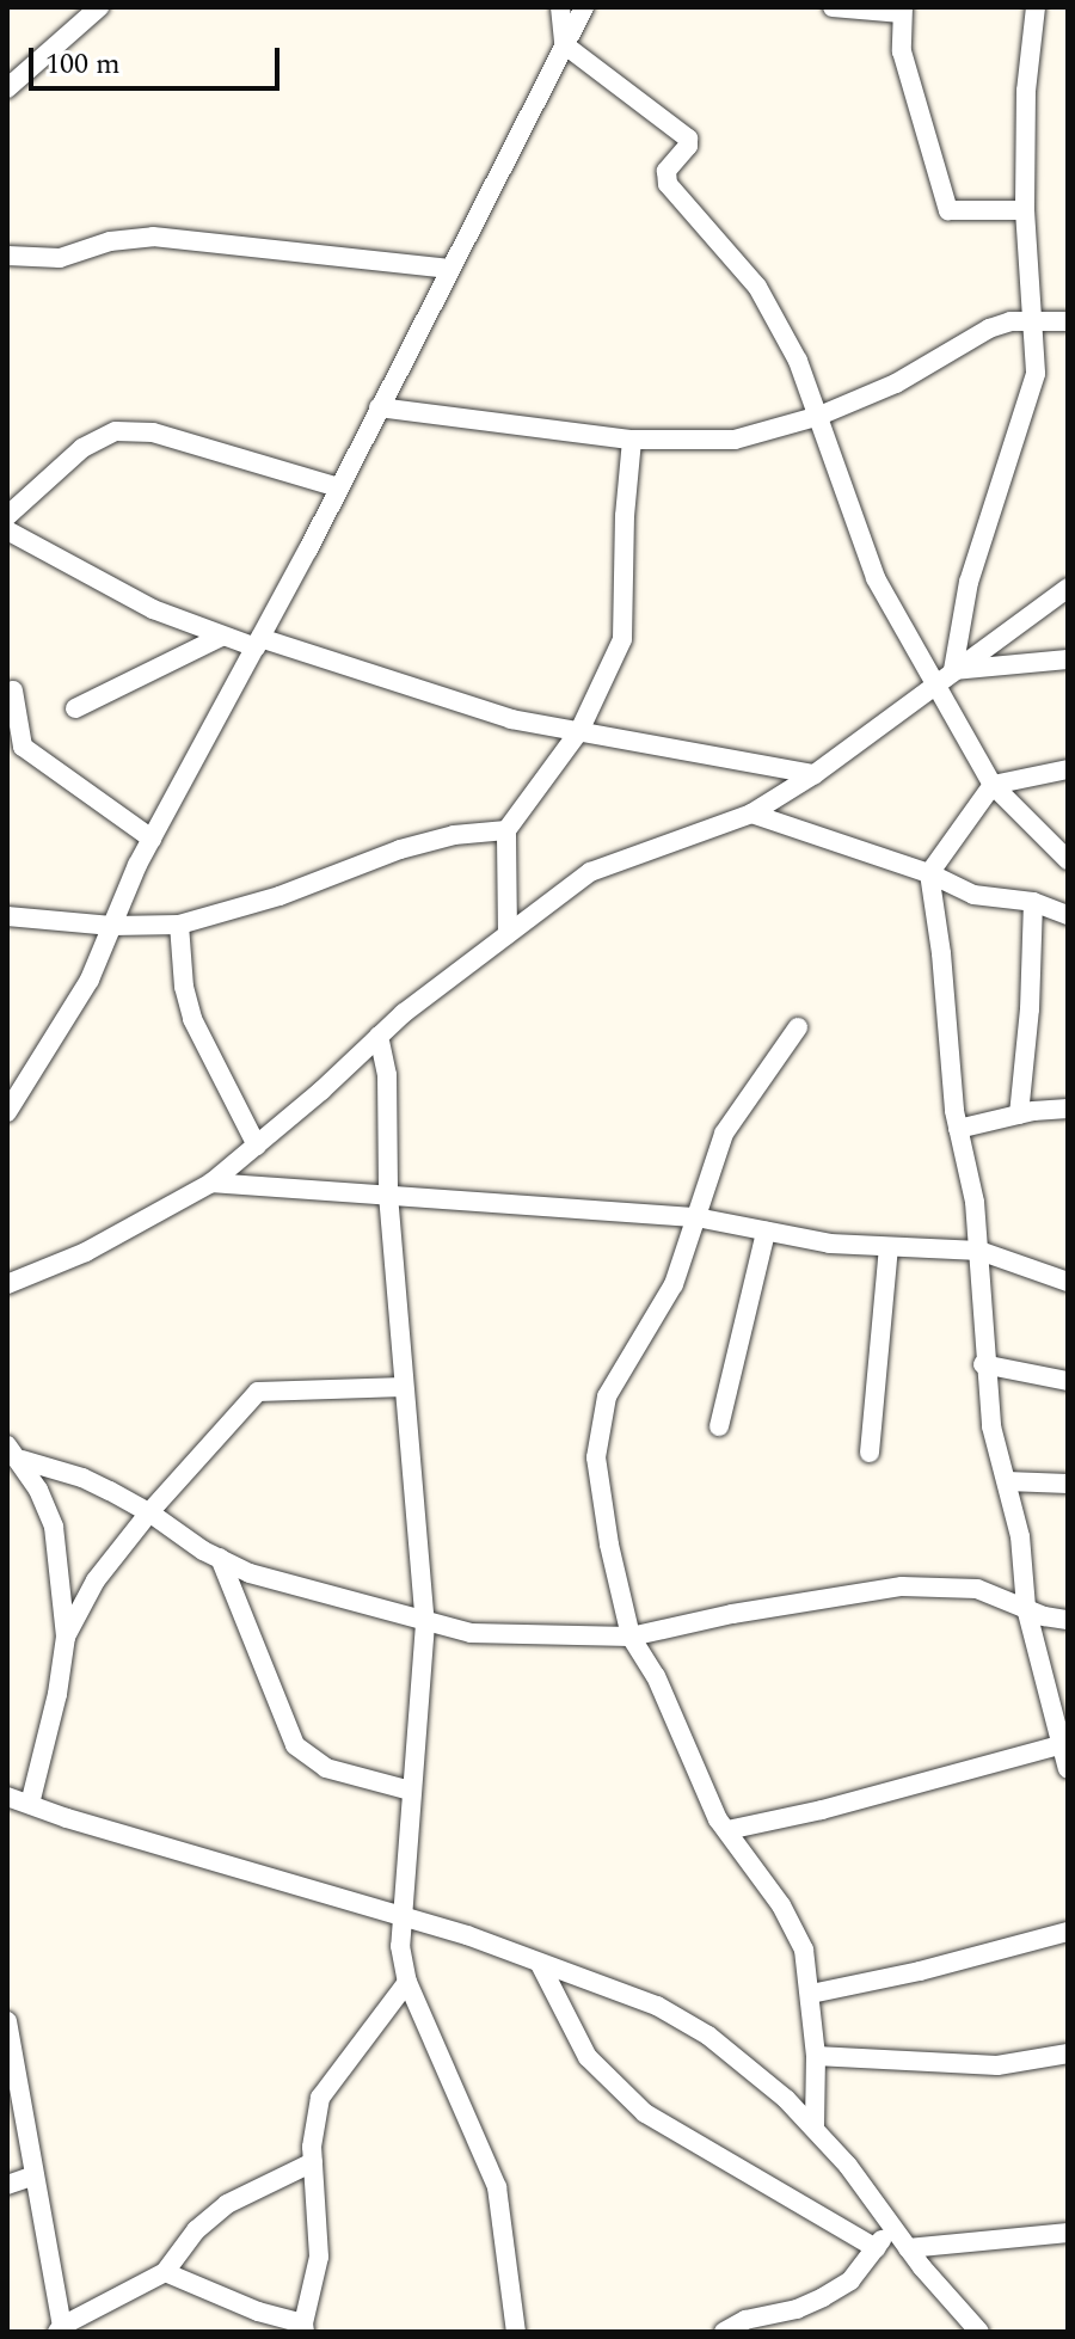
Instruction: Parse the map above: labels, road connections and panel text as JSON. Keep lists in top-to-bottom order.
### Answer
{
  "scale_bar": "100 m"
}
